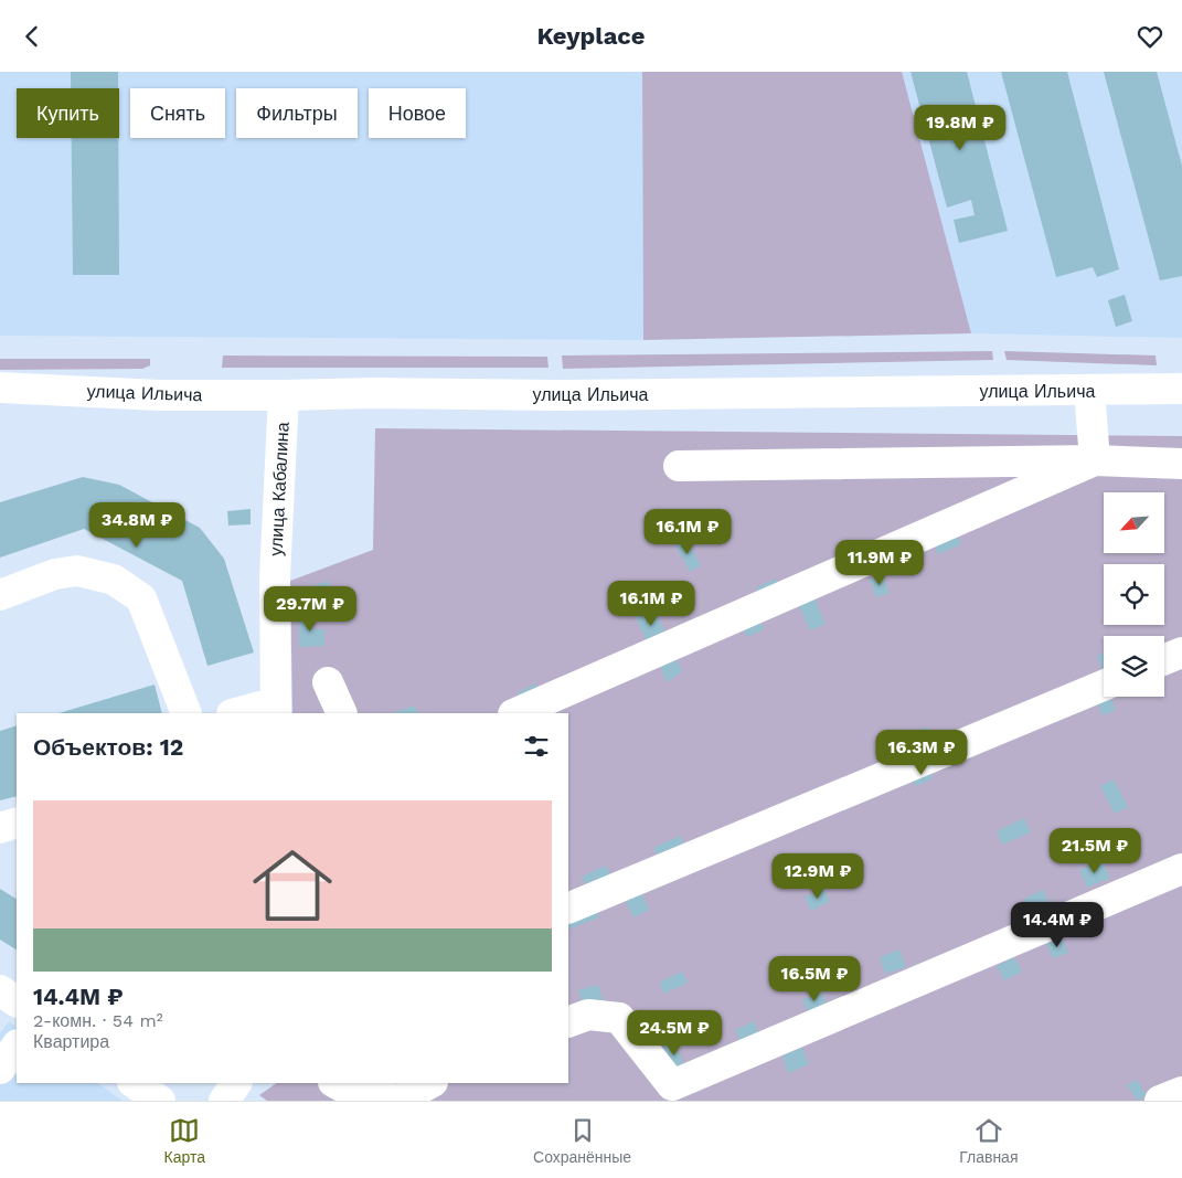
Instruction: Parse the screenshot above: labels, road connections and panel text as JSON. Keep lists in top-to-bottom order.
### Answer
{
  "streets": {
    "street": ["улица Ильича", "улица Кабалина"]
  },
  "crossings": [
    ["улица Ильича", "улица Кабалина"]
  ],
  "north": "bottom left",
  "page": {
    "header": "Keyplace",
    "chip": [
      "Купить",
      "Снять",
      "Фильтры",
      "Новое"
    ],
    "price": [
      "19.8M ₽",
      "34.8M ₽",
      "16.1M ₽",
      "11.9M ₽",
      "16.1M ₽",
      "29.7M ₽",
      "16.3M ₽",
      "21.5M ₽",
      "12.9M ₽",
      "14.4M ₽",
      "16.5M ₽",
      "24.5M ₽"
    ],
    "heading": "Объектов: 12",
    "list": [
      {
        "name": "14.4M ₽",
        "note": "2-комн. · 54 m² · Квартира"
      }
    ],
    "tabs": ["Карта", "Сохранённые", "Главная"]
  }
}
